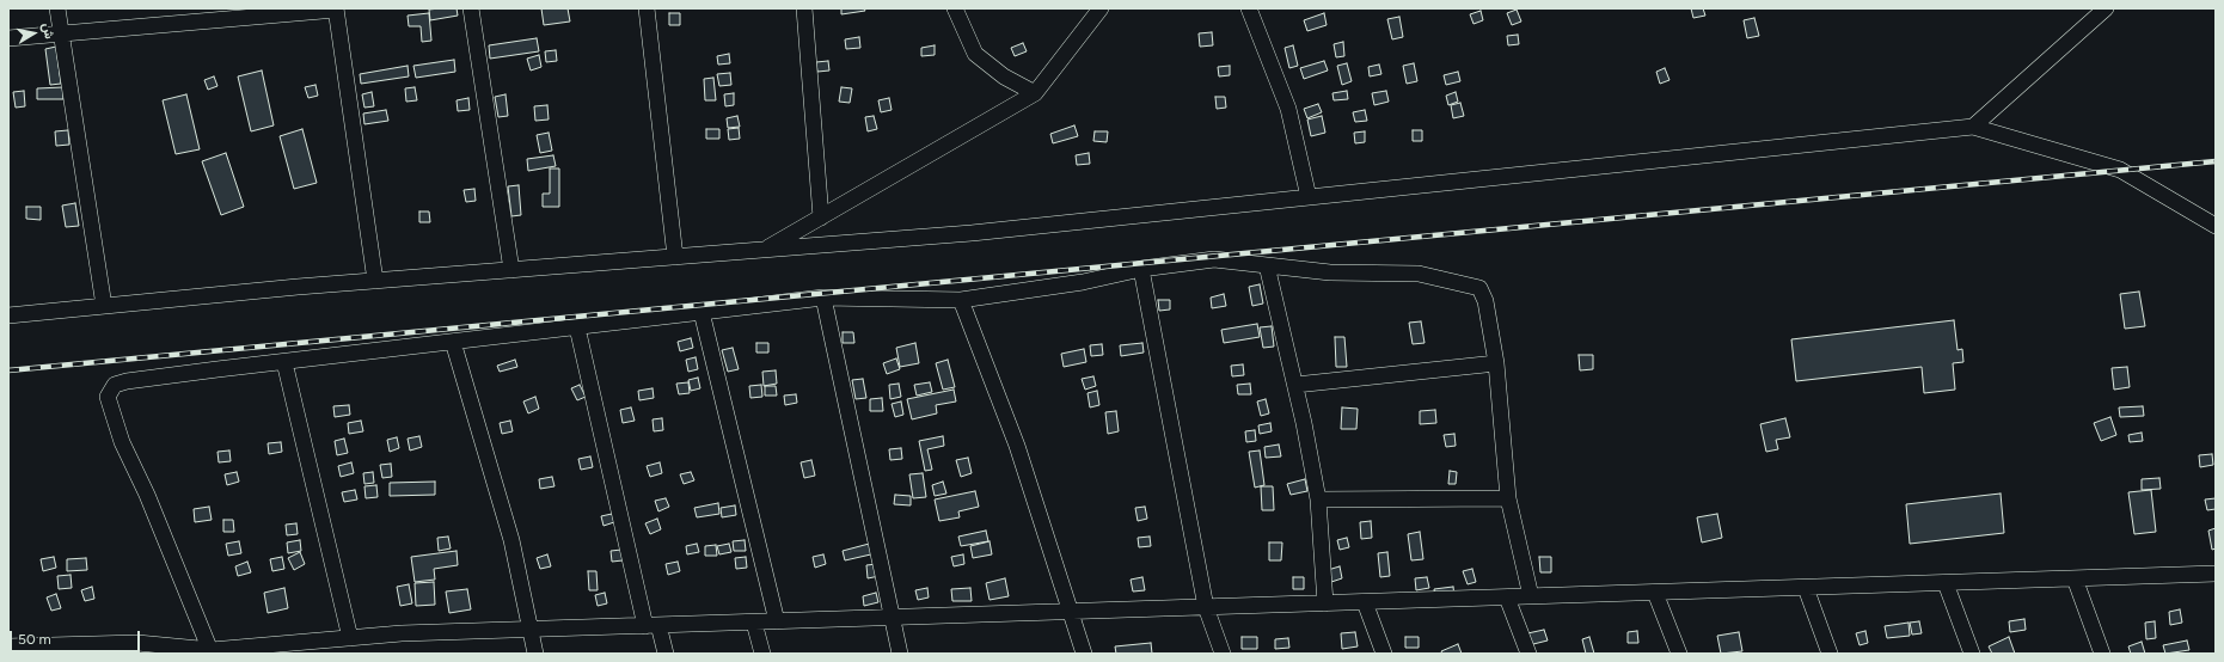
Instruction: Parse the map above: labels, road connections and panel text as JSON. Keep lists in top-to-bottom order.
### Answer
{
  "scale_bar": "50 m",
  "north": "right"
}
